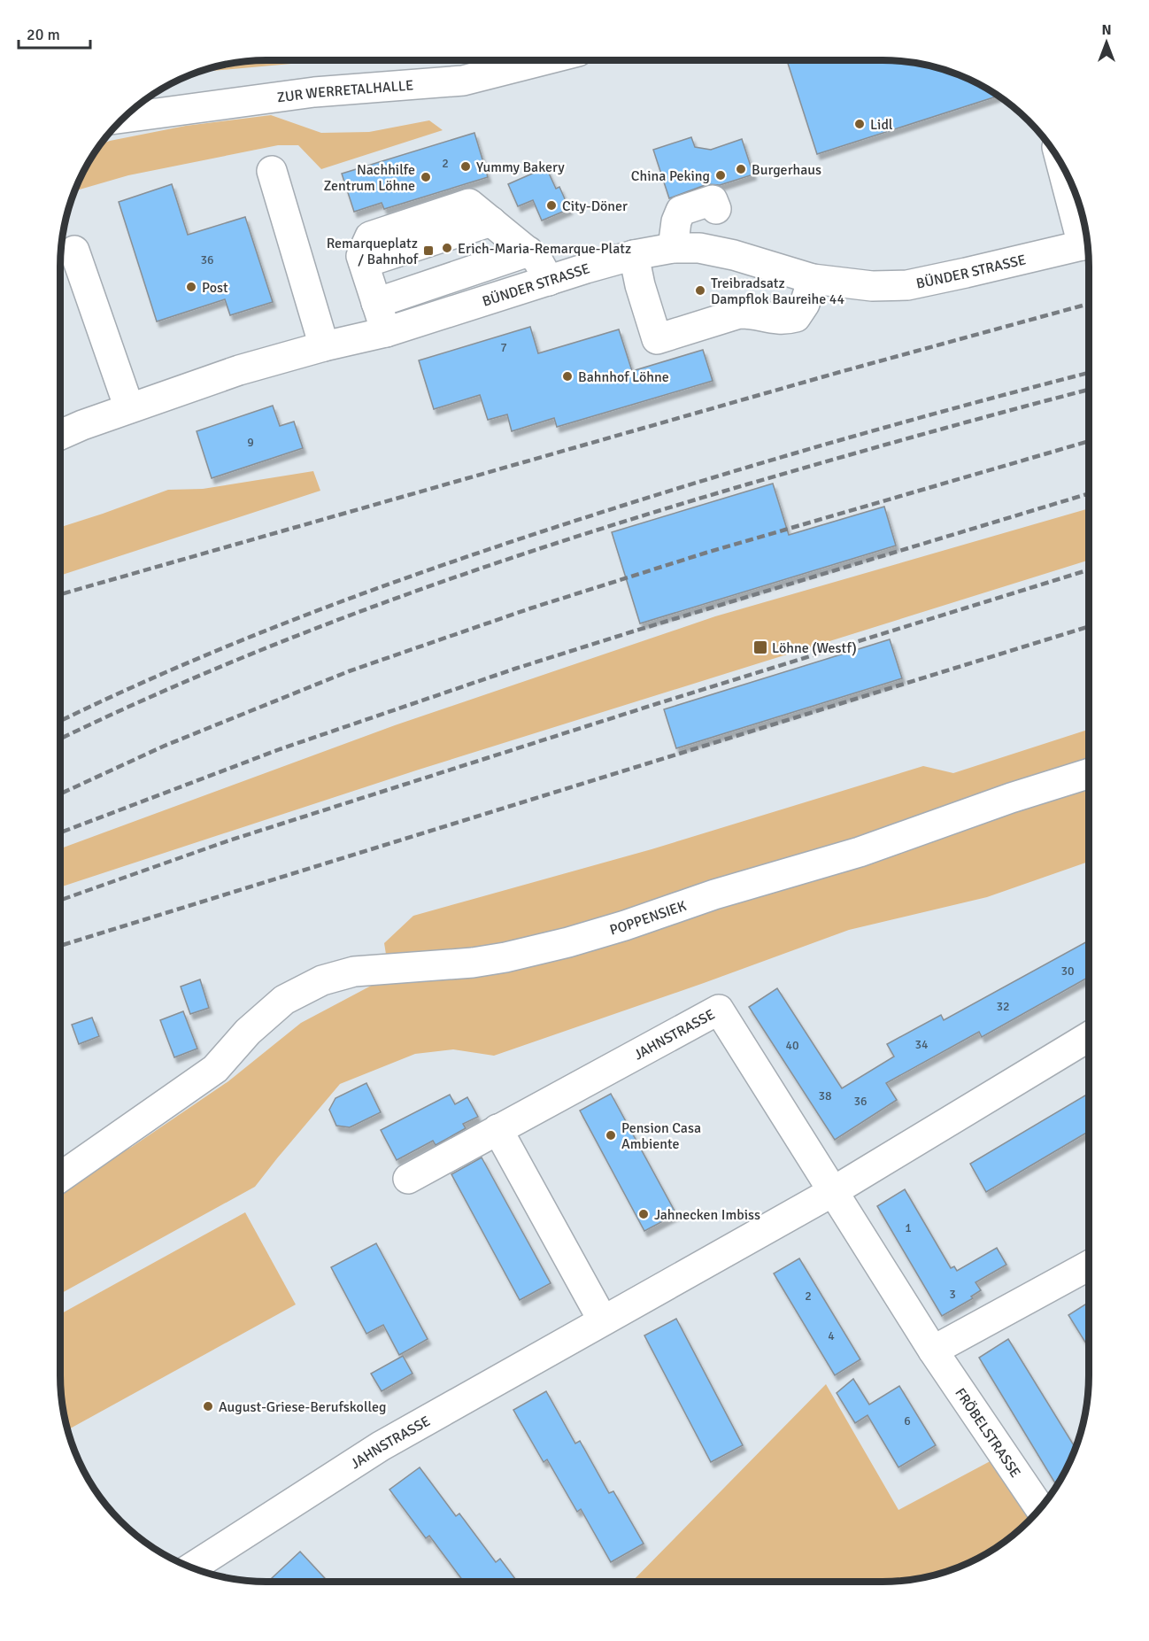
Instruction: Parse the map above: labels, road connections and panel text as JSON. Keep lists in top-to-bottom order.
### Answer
{
  "streets": {
    "street": [
      "ZUR WERRETALHALLE",
      "BÜNDER STRASSE",
      "POPPENSIEK",
      "JAHNSTRASSE",
      "FRÖBELSTRASSE"
    ]
  },
  "crossings": [
    ["JAHNSTRASSE", "FRÖBELSTRASSE"]
  ],
  "places": {
    "other": [
      "Lidl",
      "Yummy Bakery",
      "Burgerhaus",
      "China Peking",
      "Nachhilfe Zentrum Löhne",
      "City-Döner",
      "Erich-Maria-Remarque-Platz",
      "Post",
      "Treibradsatz Dampflok Baureihe 44",
      "Bahnhof Löhne",
      "Pension Casa Ambiente",
      "Jahnecken Imbiss",
      "August-Griese-Berufskolleg"
    ],
    "transit": ["Remarqueplatz / Bahnhof", "Löhne (Westf)"]
  },
  "house_numbers": [
    "2",
    "36",
    "7",
    "9",
    "30",
    "32",
    "34",
    "40",
    "38",
    "36",
    "1",
    "3",
    "2",
    "4",
    "6"
  ],
  "scale_bar": "20 m",
  "north": "top"
}
